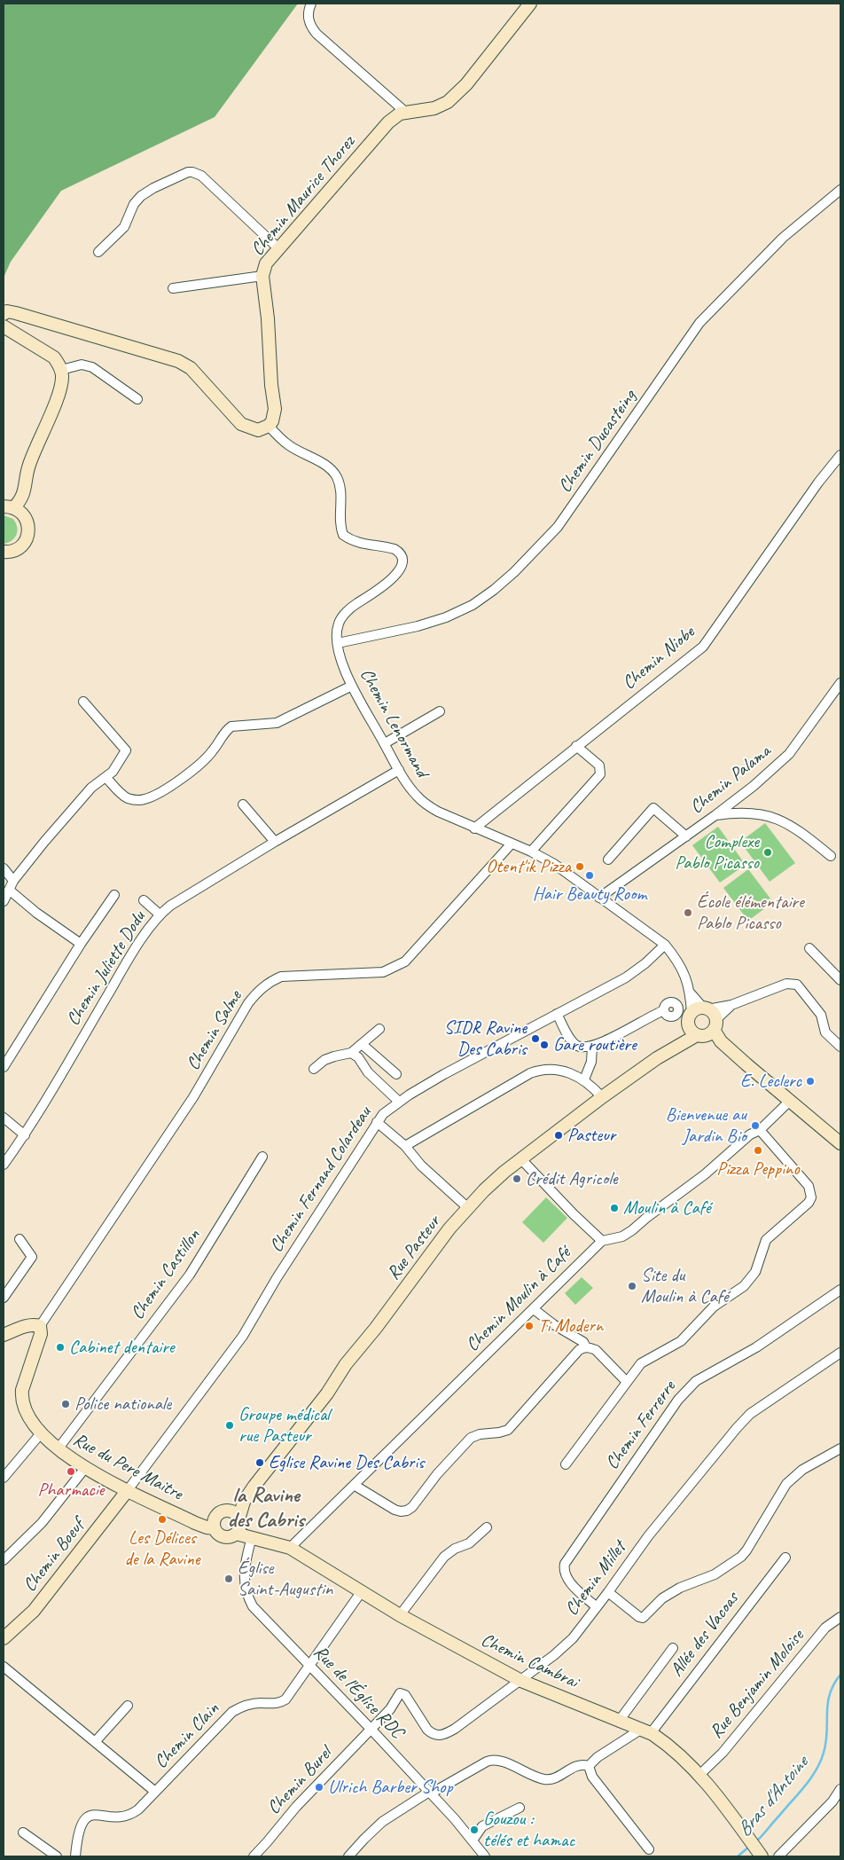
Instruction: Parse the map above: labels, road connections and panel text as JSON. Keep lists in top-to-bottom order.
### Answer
{
  "streets": {
    "main road": [
      "Chemin Maurice Thorez",
      "Rue Pasteur",
      "Rue du Pere Maitre",
      "Chemin Boeuf",
      "Chemin Cambrai"
    ],
    "street": [
      "Chemin Ducasteing",
      "Chemin Niobe",
      "Chemin Lenormand",
      "Chemin Palama",
      "Chemin Juliette Dodu",
      "Chemin Salme",
      "Chemin Fernand Colardeau",
      "Chemin Castillon",
      "Chemin Moulin à Café",
      "Chemin Ferrerre",
      "Chemin Millet",
      "Allée des Vacoas",
      "Rue Benjamin Moloise",
      "Rue de l'Église RDC",
      "Chemin Clain",
      "Chemin Burel"
    ]
  },
  "crossings": [
    ["Chemin Maurice Thorez", "Chemin Lenormand"],
    ["Chemin Ducasteing", "Chemin Lenormand"],
    ["Chemin Niobe", "Chemin Lenormand"],
    ["Chemin Lenormand", "Chemin Palama"],
    ["Chemin Lenormand", "Chemin Juliette Dodu"],
    ["Chemin Lenormand", "Chemin Salme"],
    ["Chemin Lenormand", "Chemin Fernand Colardeau"],
    ["Chemin Salme", "Rue du Pere Maitre"],
    ["Chemin Fernand Colardeau", "Rue du Pere Maitre"],
    ["Chemin Fernand Colardeau", "Chemin Boeuf"],
    ["Rue Pasteur", "Rue du Pere Maitre"],
    ["Chemin Castillon", "Rue du Pere Maitre"],
    ["Chemin Moulin à Café", "Chemin Cambrai"],
    ["Chemin Ferrerre", "Chemin Millet"],
    ["Rue du Pere Maitre", "Chemin Boeuf"],
    ["Chemin Millet", "Chemin Cambrai"],
    ["Chemin Millet", "Rue de l'Église RDC"],
    ["Chemin Millet", "Chemin Burel"],
    ["Allée des Vacoas", "Chemin Cambrai"],
    ["Chemin Cambrai", "Rue Benjamin Moloise"],
    ["Chemin Cambrai", "Rue de l'Église RDC"],
    ["Chemin Cambrai", "Chemin Clain"],
    ["Rue de l'Église RDC", "Chemin Clain"],
    ["Rue de l'Église RDC", "Chemin Burel"]
  ],
  "districts": ["la Ravine des Cabris"],
  "water": ["Bras d'Antoine"],
  "places": [
    "Complexe Pablo Picasso",
    "Otent'ik Pizza",
    "Hair Beauty Room",
    "École élémentaire Pablo Picasso",
    "SIDR Ravine Des Cabris",
    "Gare routière",
    "E. Leclerc",
    "Bienvenue au Jardin Bio",
    "Pasteur",
    "Pizza Peppino",
    "Crédit Agricole",
    "Moulin à Café",
    "Site du Moulin à Café",
    "Ti Modern",
    "Cabinet dentaire",
    "Police nationale",
    "Groupe médical rue Pasteur",
    "Eglise Ravine Des Cabris",
    "Pharmacie",
    "Les Délices de la Ravine",
    "Église Saint-Augustin",
    "Ulrich Barber Shop",
    "Gouzou : télés et hamac"
  ]
}
